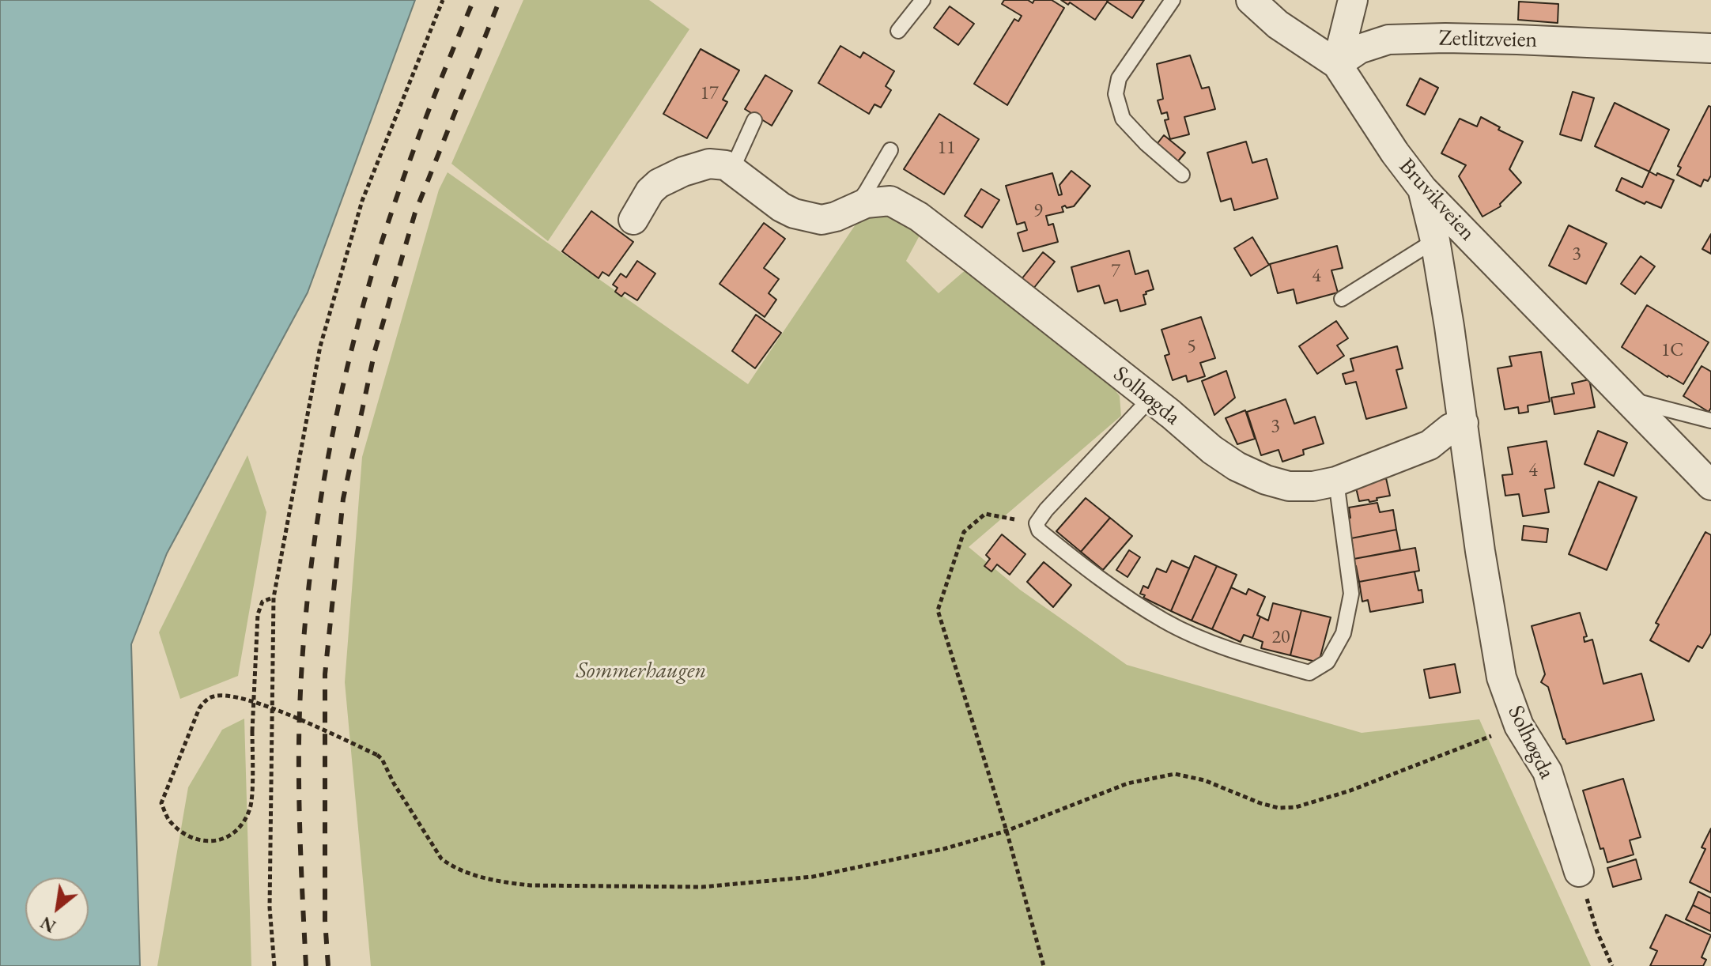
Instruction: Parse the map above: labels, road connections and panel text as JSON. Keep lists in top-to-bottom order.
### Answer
{
  "streets": {
    "street": ["Zetlitzveien", "Bruvikveien", "Solhøgda"]
  },
  "crossings": [
    ["Zetlitzveien", "Bruvikveien"],
    ["Bruvikveien", "Solhøgda"]
  ],
  "parks": ["Sommerhaugen"],
  "house_numbers": [
    "17",
    "11",
    "9",
    "3",
    "7",
    "4",
    "5",
    "1C",
    "3",
    "4",
    "20"
  ],
  "north": "bottom left"
}
